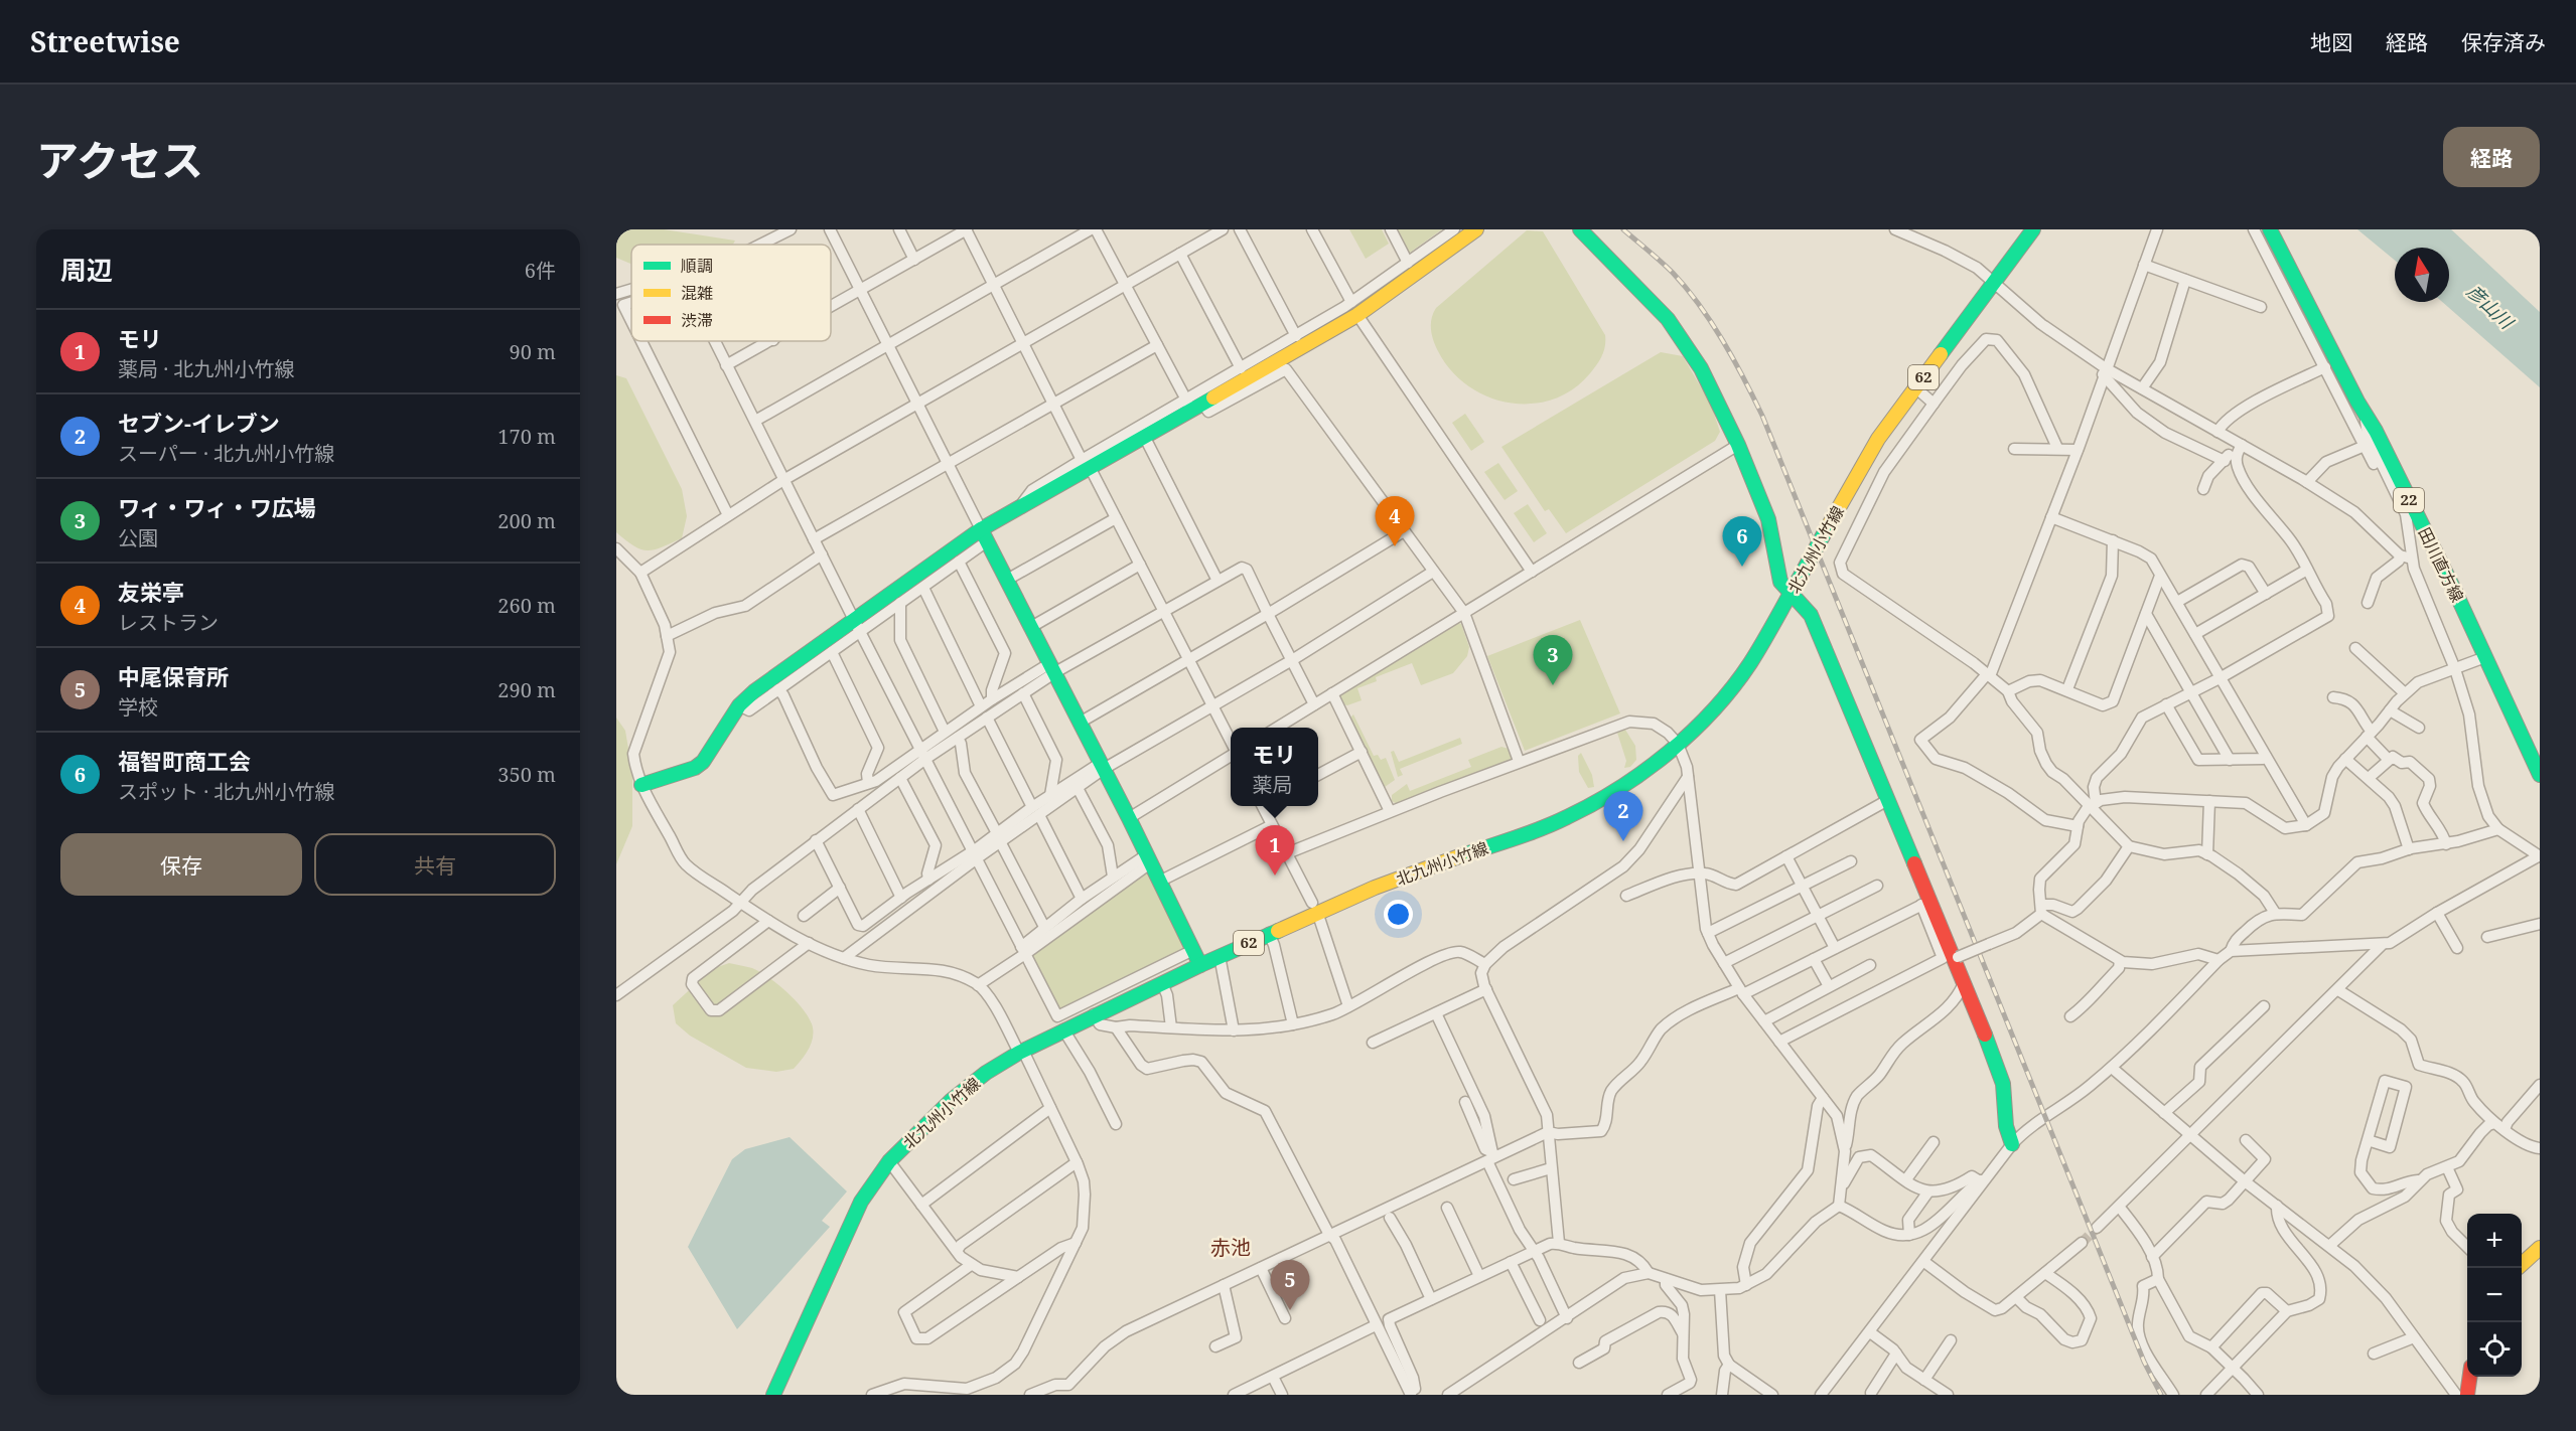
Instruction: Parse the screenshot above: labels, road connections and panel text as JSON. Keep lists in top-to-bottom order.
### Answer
{
  "streets": {
    "street": [
      "62",
      "22",
      "北九州小竹線",
      "田川直方線"
    ]
  },
  "districts": ["赤池"],
  "water": ["彦山川"],
  "legend": ["順調", "混雑", "渋滞"],
  "north": "top",
  "page": {
    "header": "Streetwise",
    "nav": ["地図", "経路", "保存済み"],
    "title": "アクセス",
    "buttons": [
      "経路",
      ["保存", "共有"]
    ],
    "heading": ["周辺", "6件"],
    "list": [
      {
        "mark": "1",
        "name": "モリ",
        "note": "薬局 · 北九州小竹線",
        "value": "90 m"
      },
      {
        "mark": "2",
        "name": "セブン-イレブン",
        "note": "スーパー · 北九州小竹線",
        "value": "170 m"
      },
      {
        "mark": "3",
        "name": "ワィ・ワィ・ワ広場",
        "note": "公園",
        "value": "200 m"
      },
      {
        "mark": "4",
        "name": "友栄亭",
        "note": "レストラン",
        "value": "260 m"
      },
      {
        "mark": "5",
        "name": "中尾保育所",
        "note": "学校",
        "value": "290 m"
      },
      {
        "mark": "6",
        "name": "福智町商工会",
        "note": "スポット · 北九州小竹線",
        "value": "350 m"
      }
    ],
    "pins": [
      "4",
      "6",
      "3",
      "2",
      "1",
      "5"
    ],
    "popup": ["モリ", "薬局"],
    "map_buttons": ["+", "−"]
  }
}
